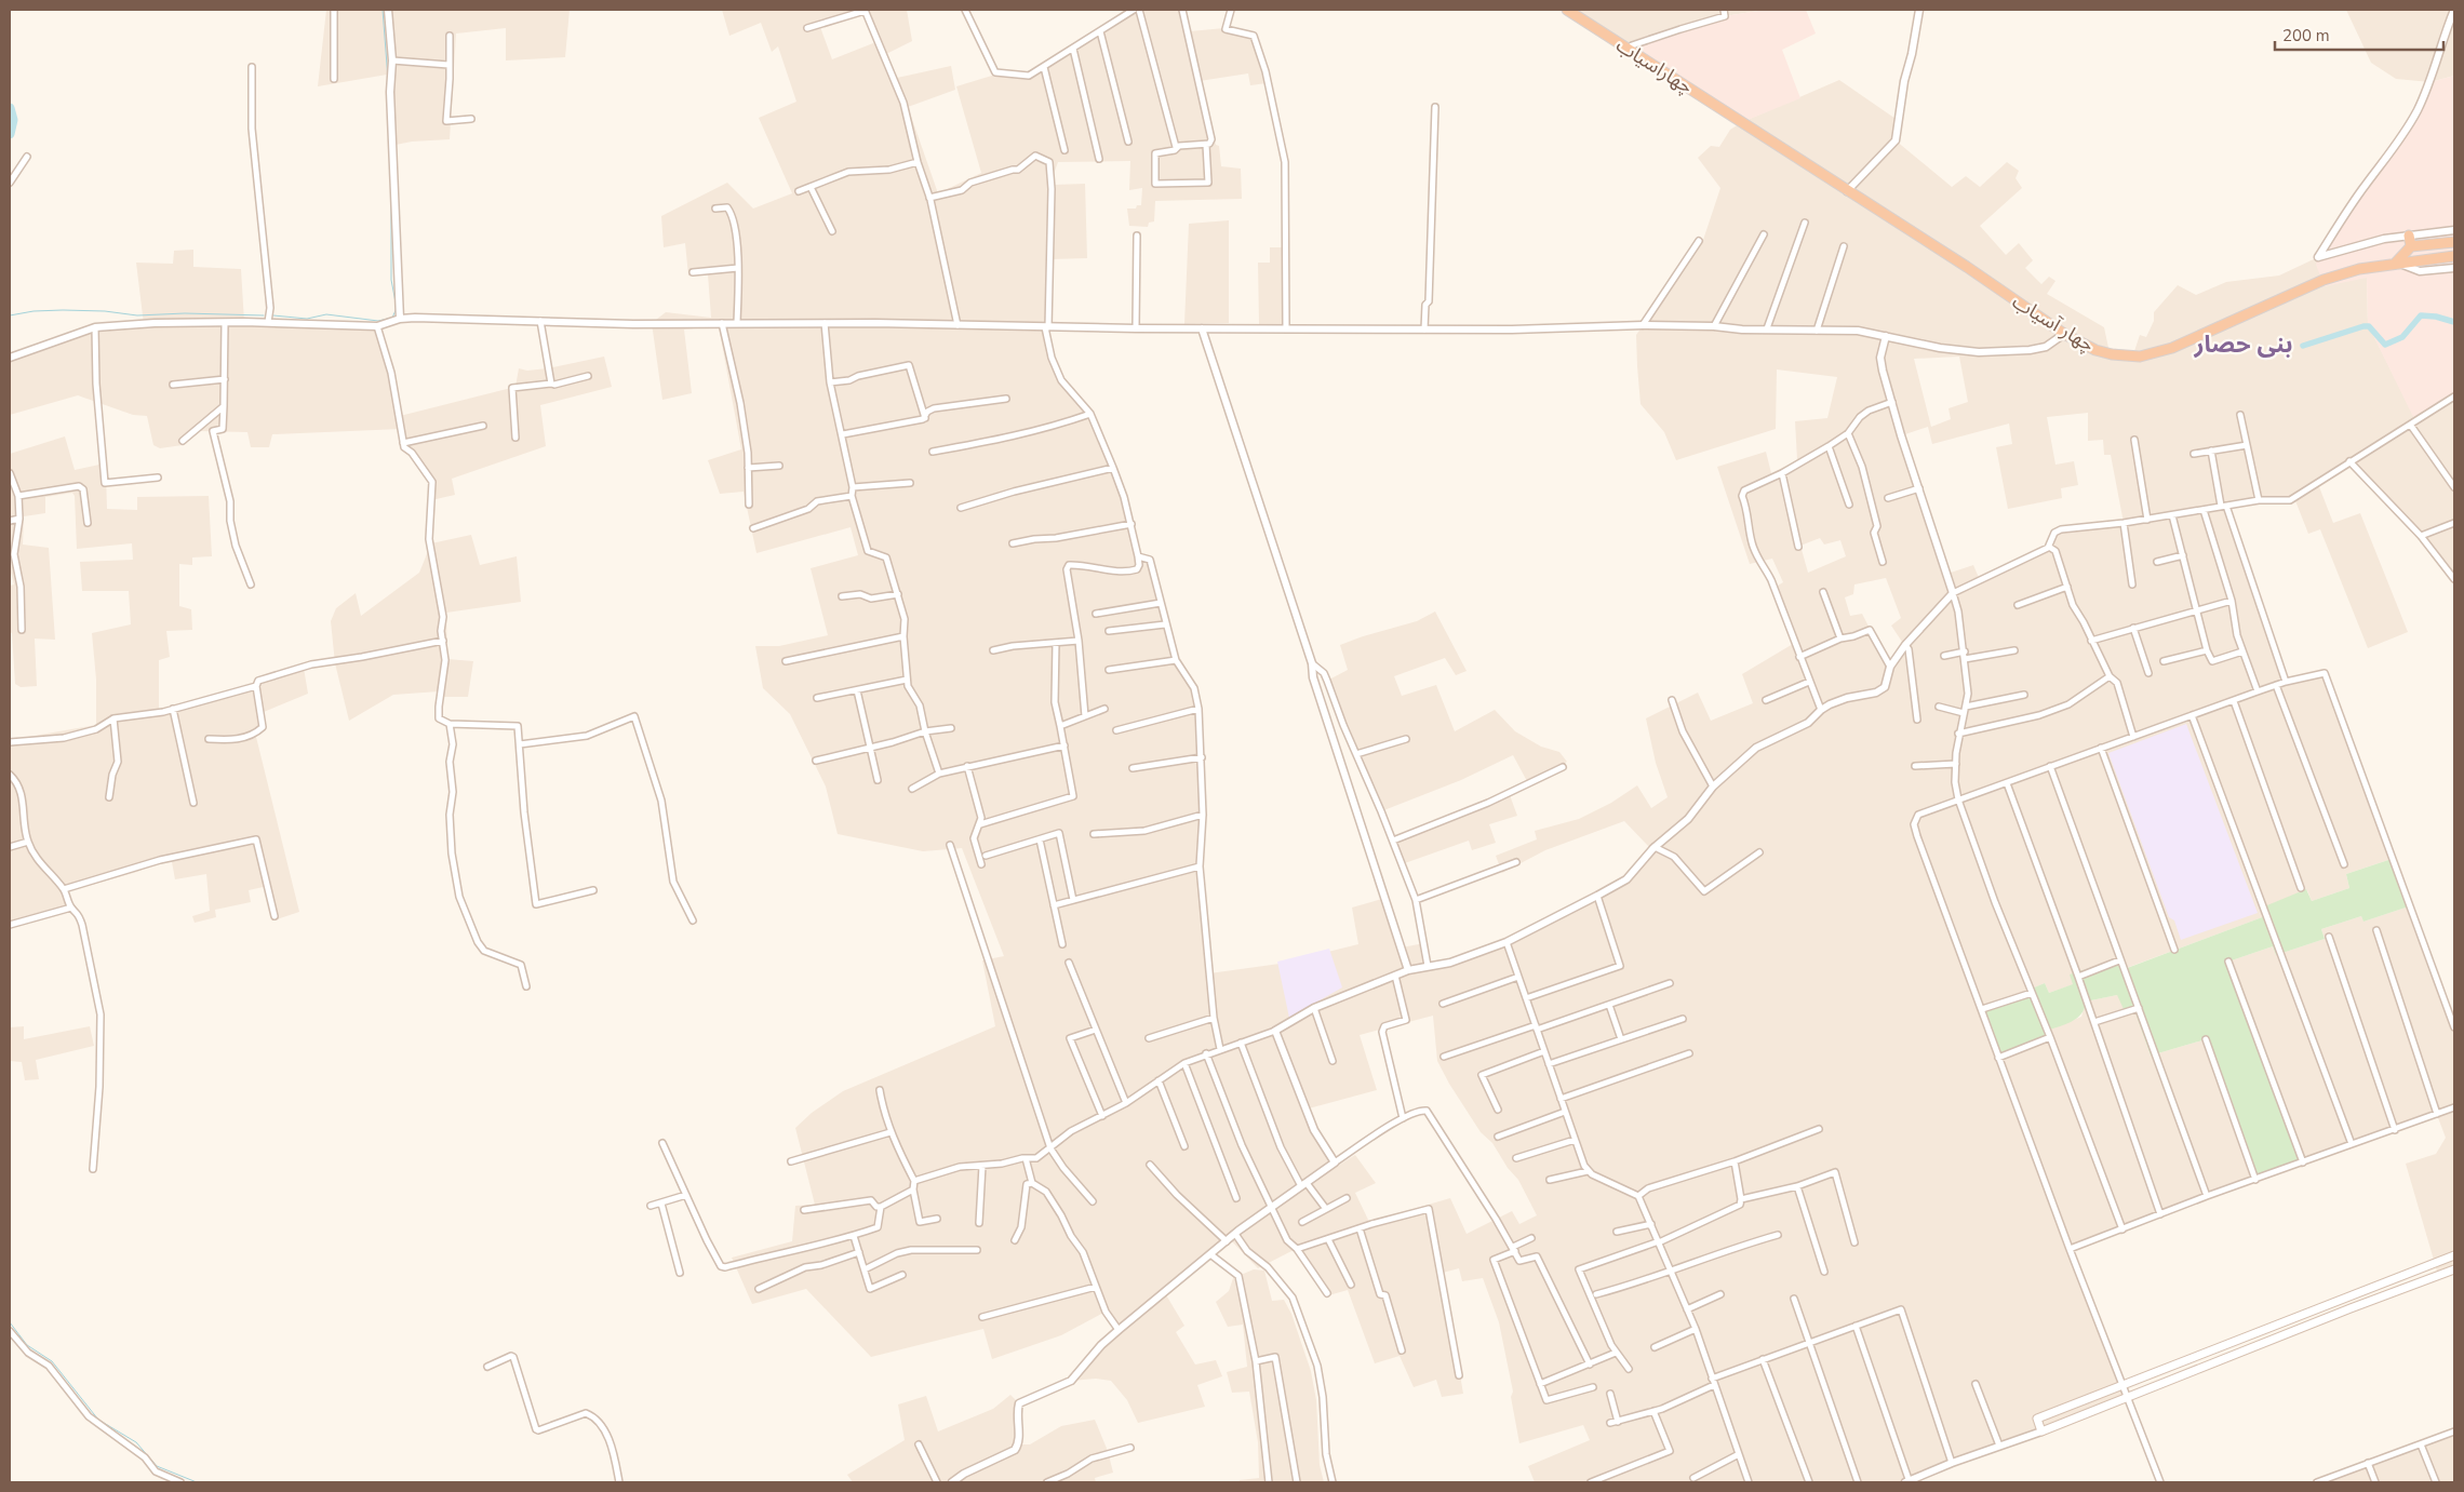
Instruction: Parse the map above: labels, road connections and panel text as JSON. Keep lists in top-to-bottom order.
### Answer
{
  "streets": {
    "highway": ["چهاراسیاب", "چهار آسیاب"]
  },
  "crossings": [
    ["چهاراسیاب", "چهار آسیاب"]
  ],
  "districts": ["بنی حصار"],
  "scale_bar": "200 m"
}
